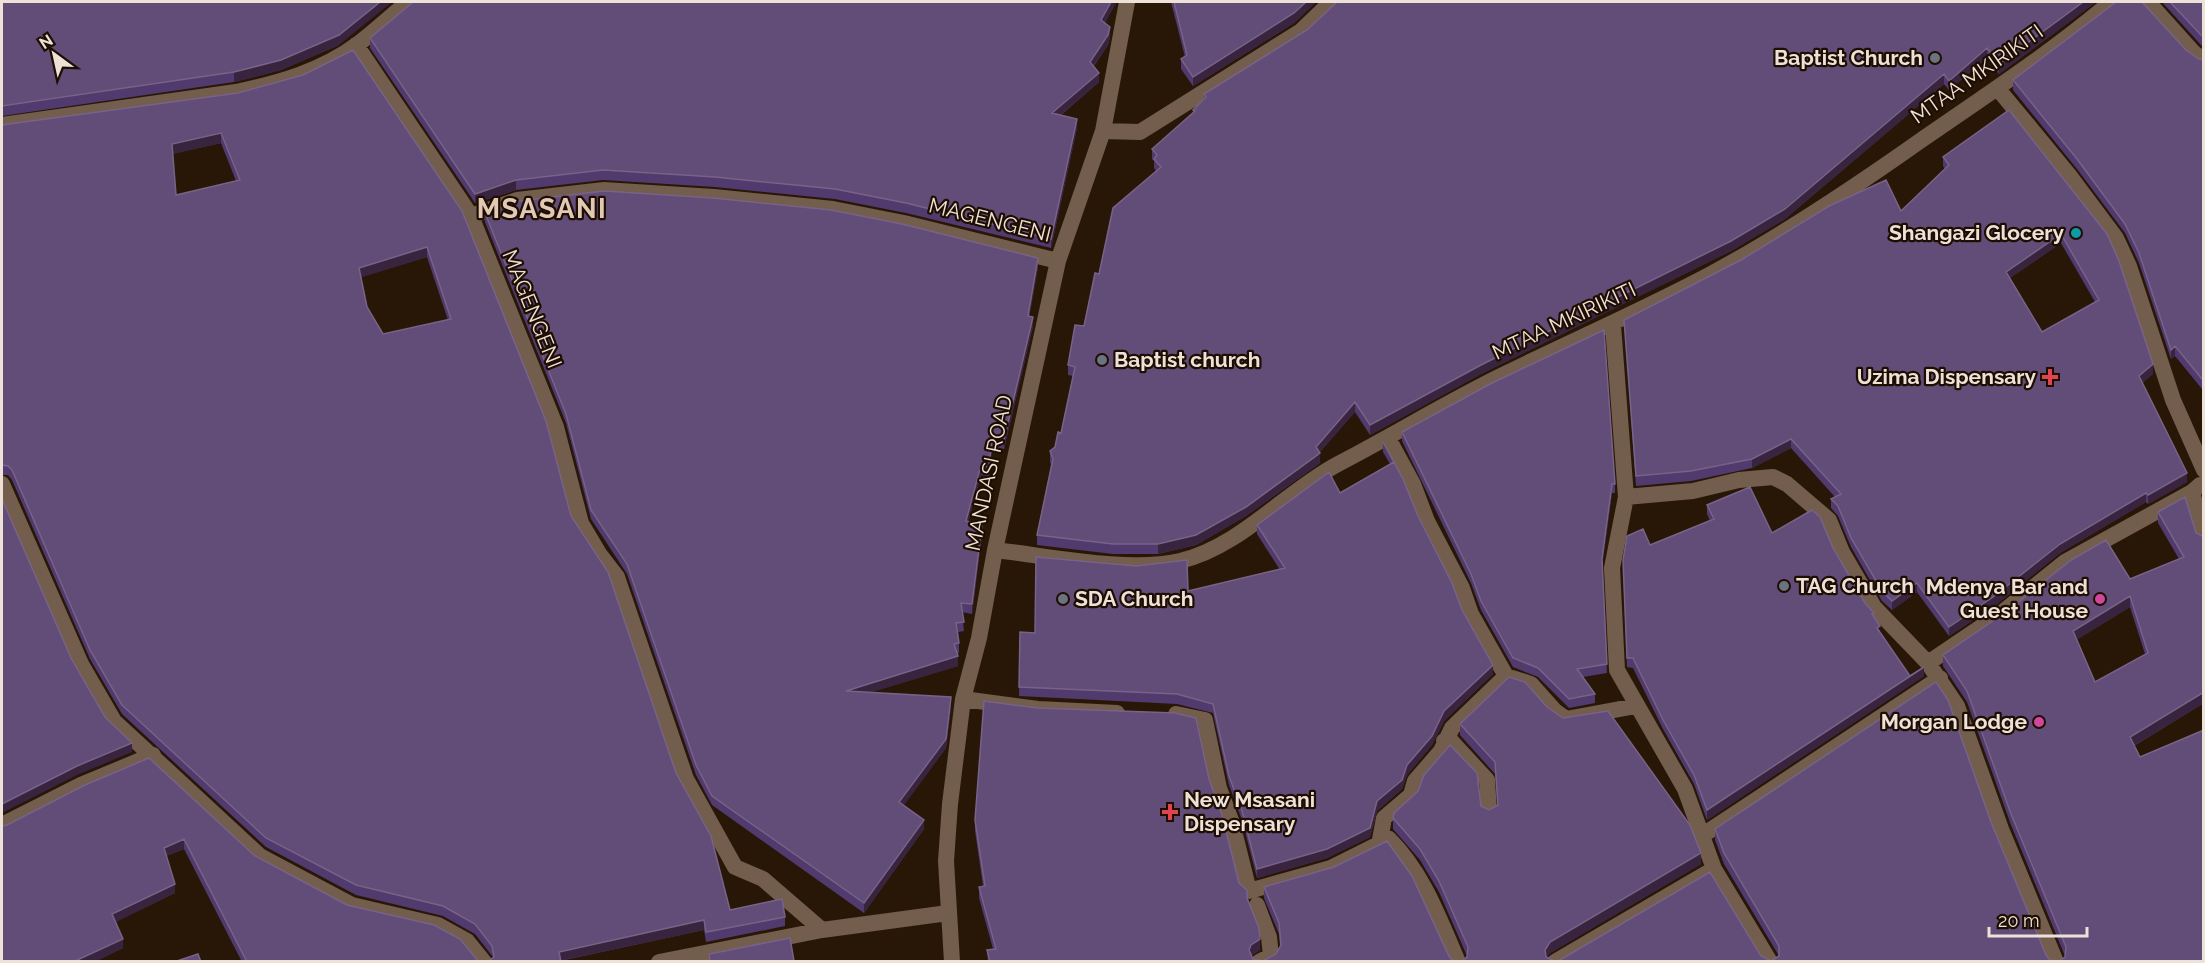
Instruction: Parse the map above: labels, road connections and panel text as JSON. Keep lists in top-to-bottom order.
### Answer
{
  "streets": {
    "street": ["MTAA MKIRIKITI", "MAGENGENI", "MANDASI ROAD"]
  },
  "crossings": [
    ["MTAA MKIRIKITI", "MANDASI ROAD"],
    ["MAGENGENI", "MANDASI ROAD"]
  ],
  "districts": ["MSASANI"],
  "places": {
    "other": [
      "Baptist Church",
      "Shangazi Glocery",
      "Baptist church",
      "TAG Church",
      "SDA Church",
      "Mdenya Bar and Guest House",
      "Morgan Lodge"
    ],
    "health": ["Uzima Dispensary", "New Msasani Dispensary"]
  },
  "scale_bar": "20 m",
  "north": "top left"
}
